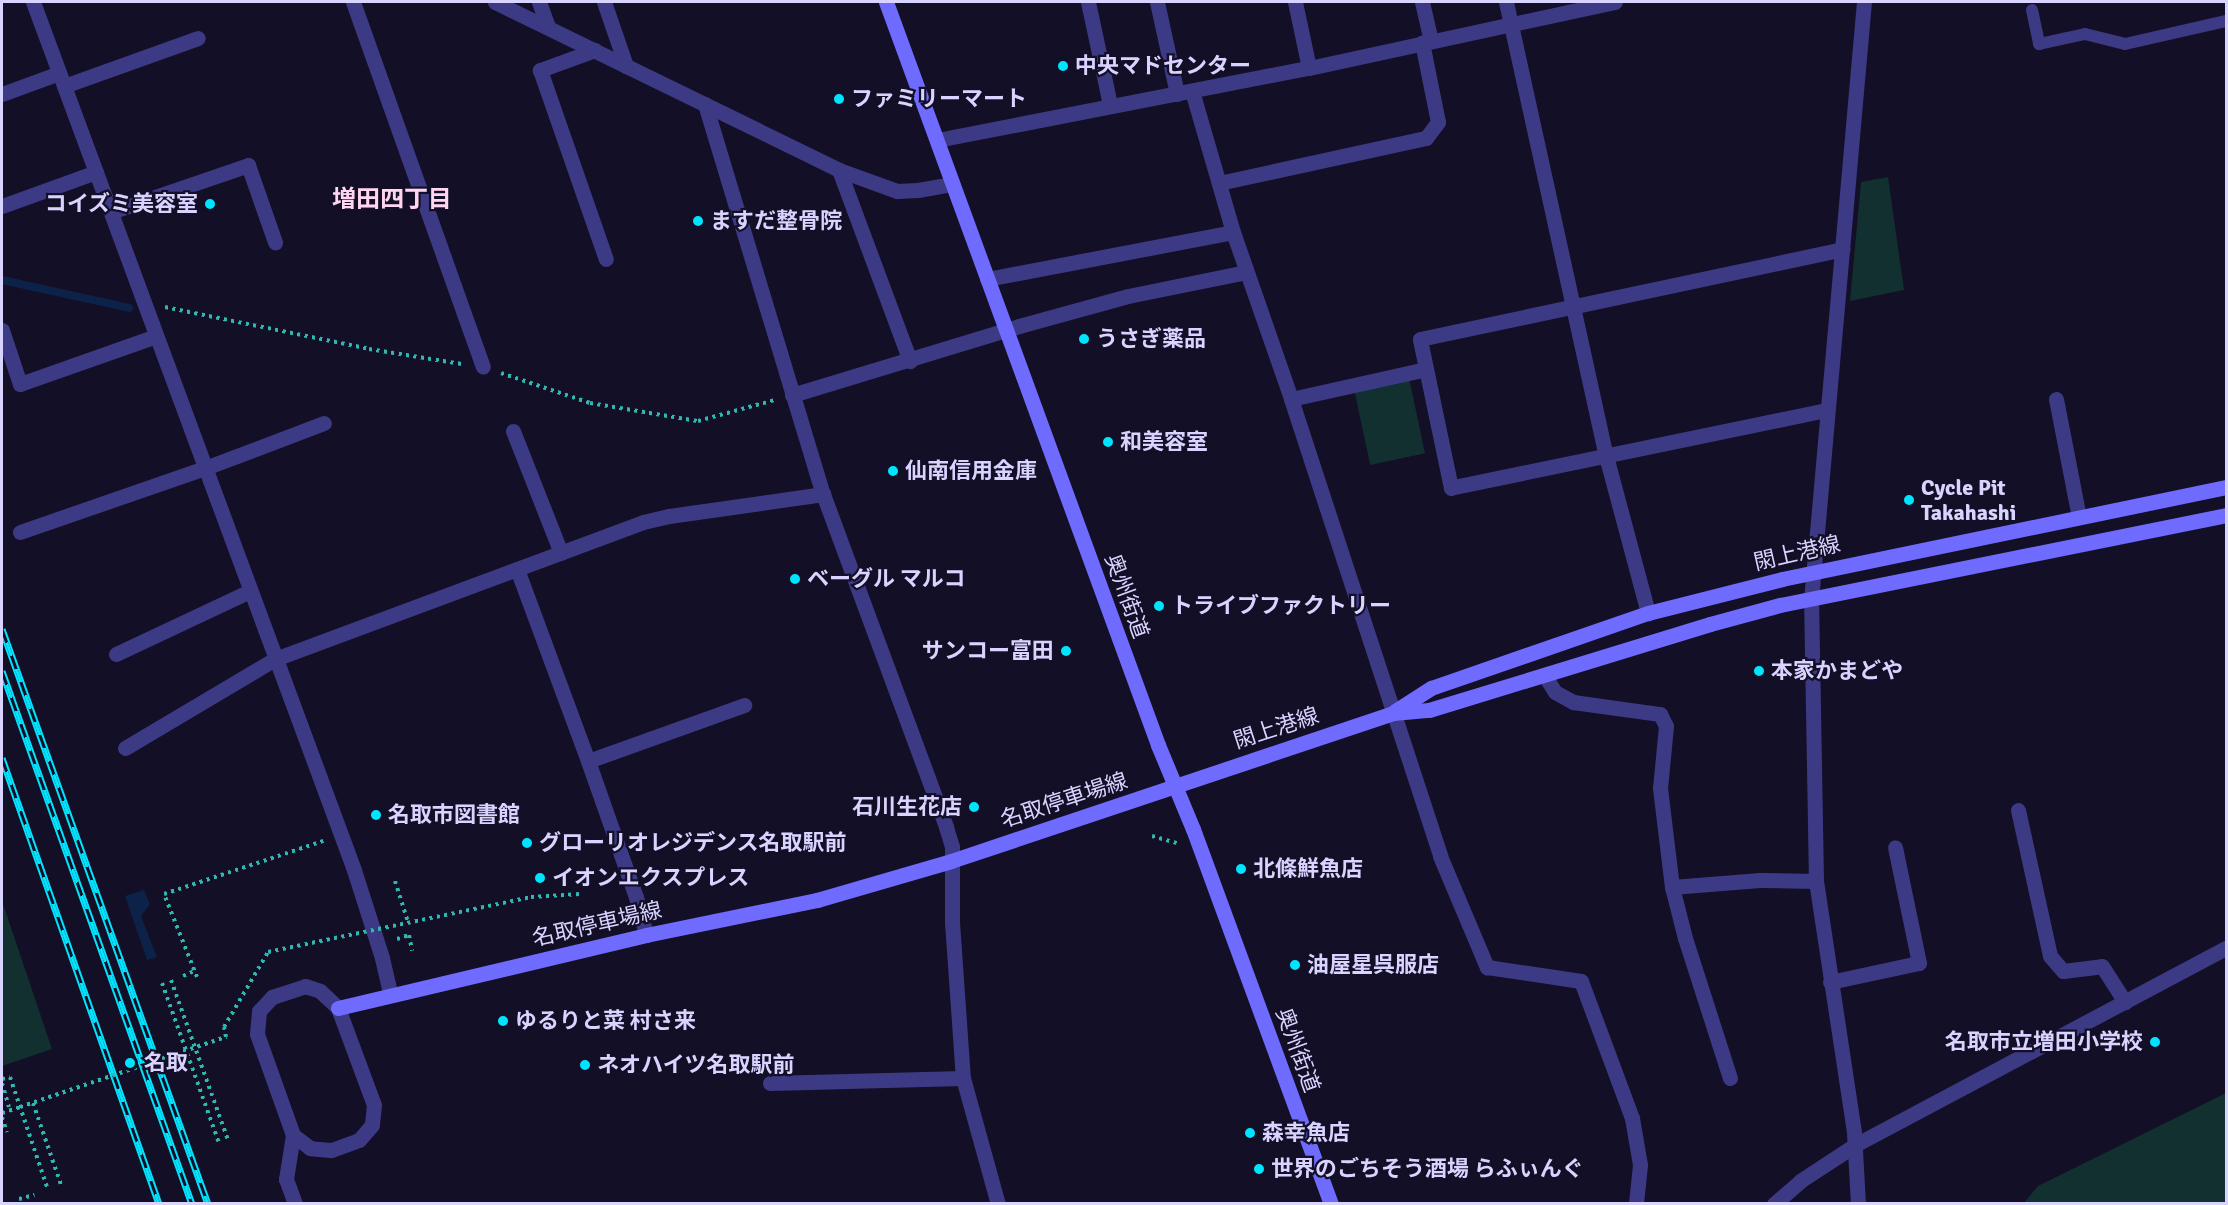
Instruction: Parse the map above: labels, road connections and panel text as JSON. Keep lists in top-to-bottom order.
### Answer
{
  "streets": {
    "main road": ["閖上港線", "奥州街道", "名取停車場線"]
  },
  "crossings": [
    ["閖上港線", "奥州街道"],
    ["閖上港線", "名取停車場線"],
    ["奥州街道", "名取停車場線"]
  ],
  "districts": ["増田四丁目"],
  "places": [
    "中央マドセンター",
    "ファミリーマート",
    "コイズミ美容室",
    "ますだ整骨院",
    "うさぎ薬品",
    "和美容室",
    "仙南信用金庫",
    "Cycle Pit Takahashi",
    "ベーグル マルコ",
    "トライブファクトリー",
    "サンコー富田",
    "本家かまどや",
    "石川生花店",
    "名取市図書館",
    "グローリオレジデンス名取駅前",
    "北條鮮魚店",
    "イオンエクスプレス",
    "油屋星呉服店",
    "ゆるりと菜 村さ来",
    "名取市立増田小学校",
    "名取",
    "ネオハイツ名取駅前",
    "森幸魚店",
    "世界のごちそう酒場 らふぃんぐ"
  ]
}
